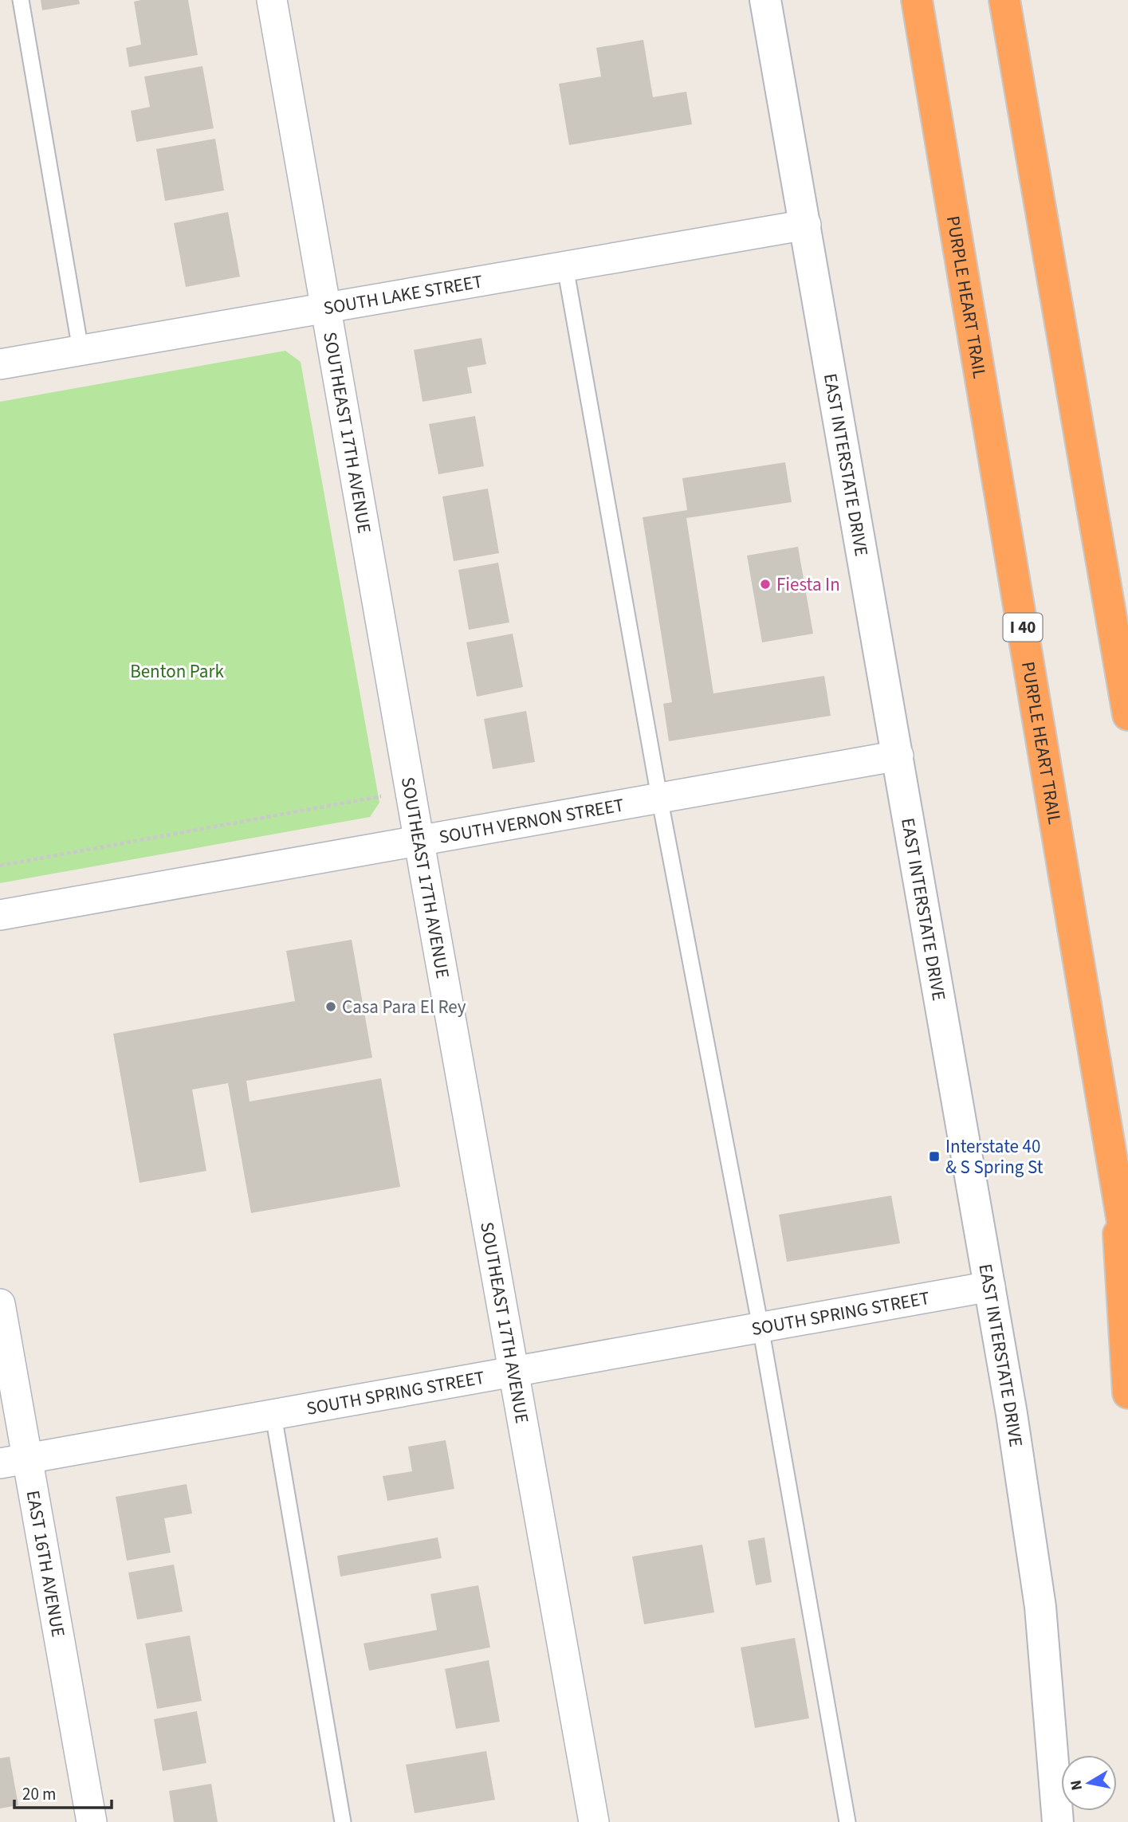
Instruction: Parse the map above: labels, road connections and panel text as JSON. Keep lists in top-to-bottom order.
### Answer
{
  "streets": {
    "highway": ["PURPLE HEART TRAIL", "I 40"],
    "main road": ["EAST INTERSTATE DRIVE"],
    "street": [
      "SOUTH LAKE STREET",
      "SOUTHEAST 17TH AVENUE",
      "SOUTH VERNON STREET",
      "SOUTH SPRING STREET",
      "EAST 16TH AVENUE"
    ]
  },
  "crossings": [
    ["SOUTH LAKE STREET", "SOUTHEAST 17TH AVENUE"],
    ["SOUTH LAKE STREET", "EAST INTERSTATE DRIVE"],
    ["SOUTHEAST 17TH AVENUE", "SOUTH VERNON STREET"],
    ["SOUTHEAST 17TH AVENUE", "SOUTH SPRING STREET"],
    ["EAST INTERSTATE DRIVE", "SOUTH VERNON STREET"],
    ["EAST INTERSTATE DRIVE", "SOUTH SPRING STREET"],
    ["SOUTH SPRING STREET", "EAST 16TH AVENUE"]
  ],
  "parks": ["Benton Park"],
  "places": {
    "other": ["Fiesta In", "Casa Para El Rey"],
    "transit": ["Interstate 40 & S Spring St"]
  },
  "scale_bar": "20 m",
  "north": "left"
}
